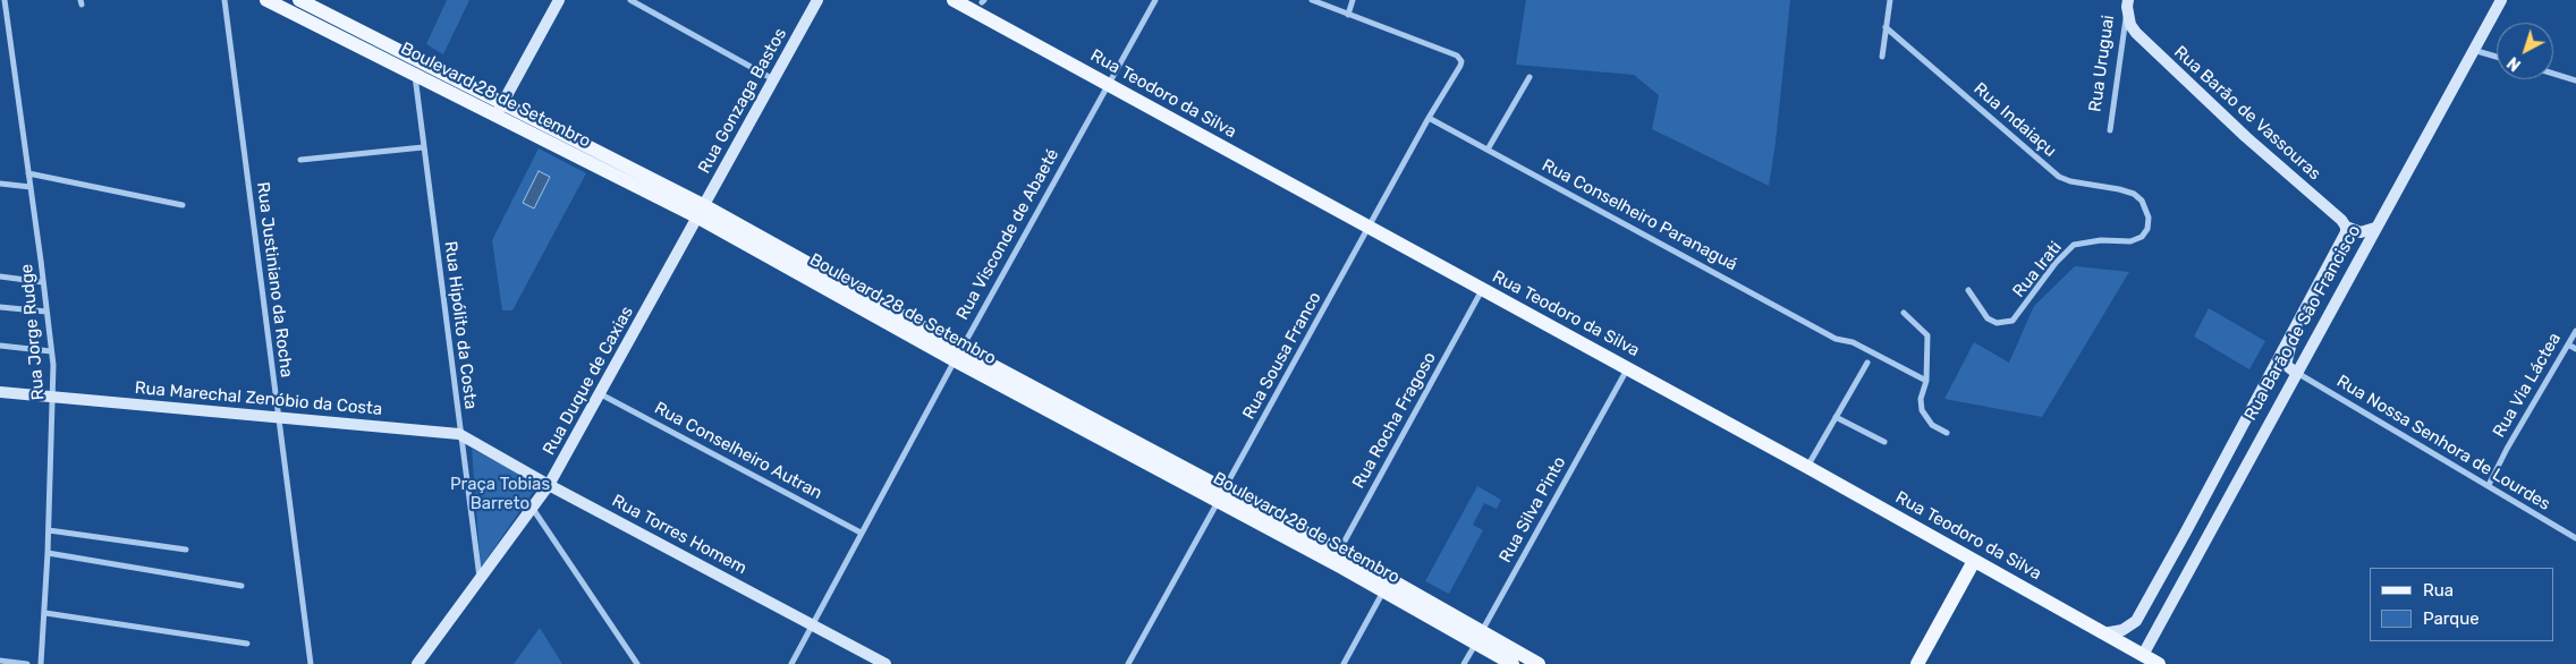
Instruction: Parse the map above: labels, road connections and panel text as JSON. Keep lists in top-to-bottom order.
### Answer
{
  "streets": {
    "main road": ["Rua Teodoro da Silva", "Boulevard 28 de Setembro"],
    "street": [
      "Rua Uruguai",
      "Rua Gonzaga Bastos",
      "Rua Barão de Vassouras",
      "Rua Indaiaçu",
      "Rua Conselheiro Paranaguá",
      "Rua Visconde de Abaeté",
      "Rua Irati",
      "Rua Justiniano da Rocha",
      "Rua Barão de São Francisco",
      "Rua Hipólito da Costa",
      "Rua Jorge Rudge",
      "Rua Sousa Franco",
      "Rua Duque de Caxias",
      "Rua Via Láctea",
      "Rua Marechal Zenóbio da Costa",
      "Rua Rocha Fragoso",
      "Rua Nossa Senhora de Lourdes",
      "Rua Conselheiro Autran",
      "Rua Silva Pinto",
      "Rua Torres Homem"
    ]
  },
  "crossings": [
    ["Rua Uruguai", "Rua Barão de Vassouras"],
    ["Rua Teodoro da Silva", "Rua Visconde de Abaeté"],
    ["Rua Teodoro da Silva", "Rua Barão de São Francisco"],
    ["Rua Teodoro da Silva", "Rua Sousa Franco"],
    ["Rua Teodoro da Silva", "Rua Rocha Fragoso"],
    ["Rua Teodoro da Silva", "Rua Silva Pinto"],
    ["Boulevard 28 de Setembro", "Rua Gonzaga Bastos"],
    ["Boulevard 28 de Setembro", "Rua Visconde de Abaeté"],
    ["Boulevard 28 de Setembro", "Rua Hipólito da Costa"],
    ["Boulevard 28 de Setembro", "Rua Sousa Franco"],
    ["Boulevard 28 de Setembro", "Rua Duque de Caxias"],
    ["Boulevard 28 de Setembro", "Rua Rocha Fragoso"],
    ["Boulevard 28 de Setembro", "Rua Silva Pinto"],
    ["Rua Gonzaga Bastos", "Rua Duque de Caxias"],
    ["Rua Indaiaçu", "Rua Irati"],
    ["Rua Conselheiro Paranaguá", "Rua Sousa Franco"],
    ["Rua Visconde de Abaeté", "Rua Conselheiro Autran"],
    ["Rua Visconde de Abaeté", "Rua Torres Homem"],
    ["Rua Justiniano da Rocha", "Rua Marechal Zenóbio da Costa"],
    ["Rua Barão de São Francisco", "Rua Nossa Senhora de Lourdes"],
    ["Rua Hipólito da Costa", "Rua Duque de Caxias"],
    ["Rua Hipólito da Costa", "Rua Marechal Zenóbio da Costa"],
    ["Rua Hipólito da Costa", "Rua Torres Homem"],
    ["Rua Jorge Rudge", "Rua Marechal Zenóbio da Costa"],
    ["Rua Duque de Caxias", "Rua Conselheiro Autran"],
    ["Rua Duque de Caxias", "Rua Torres Homem"],
    ["Rua Via Láctea", "Rua Nossa Senhora de Lourdes"],
    ["Rua Marechal Zenóbio da Costa", "Rua Torres Homem"]
  ],
  "parks": ["Praça Tobias Barreto"],
  "legend": ["Rua", "Parque"],
  "north": "bottom left"
}
